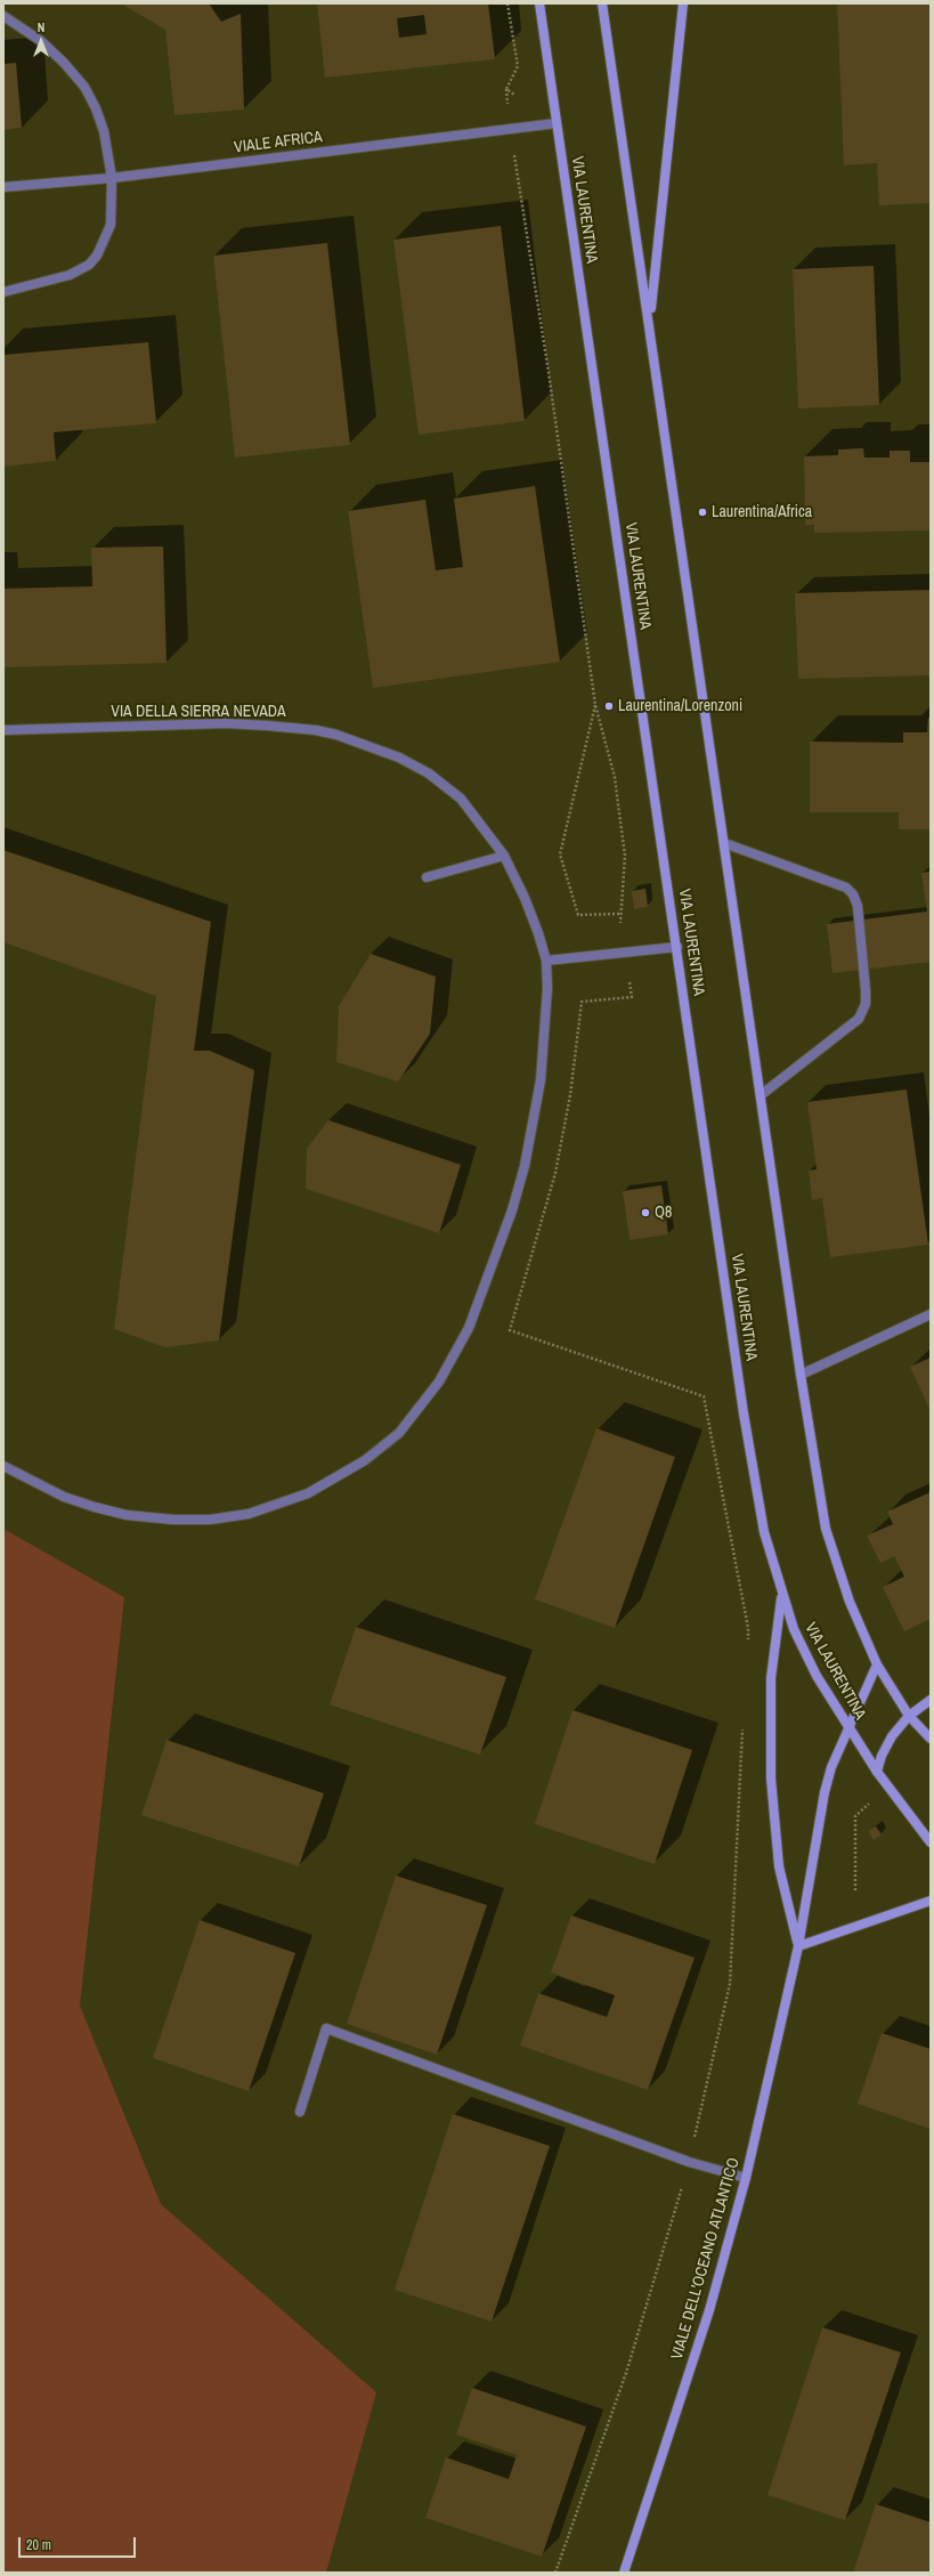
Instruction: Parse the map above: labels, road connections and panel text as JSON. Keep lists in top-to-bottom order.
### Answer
{
  "streets": {
    "main road": ["VIA LAURENTINA", "VIALE DELL'OCEANO ATLANTICO"],
    "street": ["VIALE AFRICA", "VIA DELLA SIERRA NEVADA"]
  },
  "crossings": [
    ["VIALE AFRICA", "VIA LAURENTINA"],
    ["VIA LAURENTINA", "VIALE DELL'OCEANO ATLANTICO"]
  ],
  "places": ["Laurentina/Africa", "Laurentina/Lorenzoni", "Q8"],
  "scale_bar": "20 m",
  "north": "top"
}
